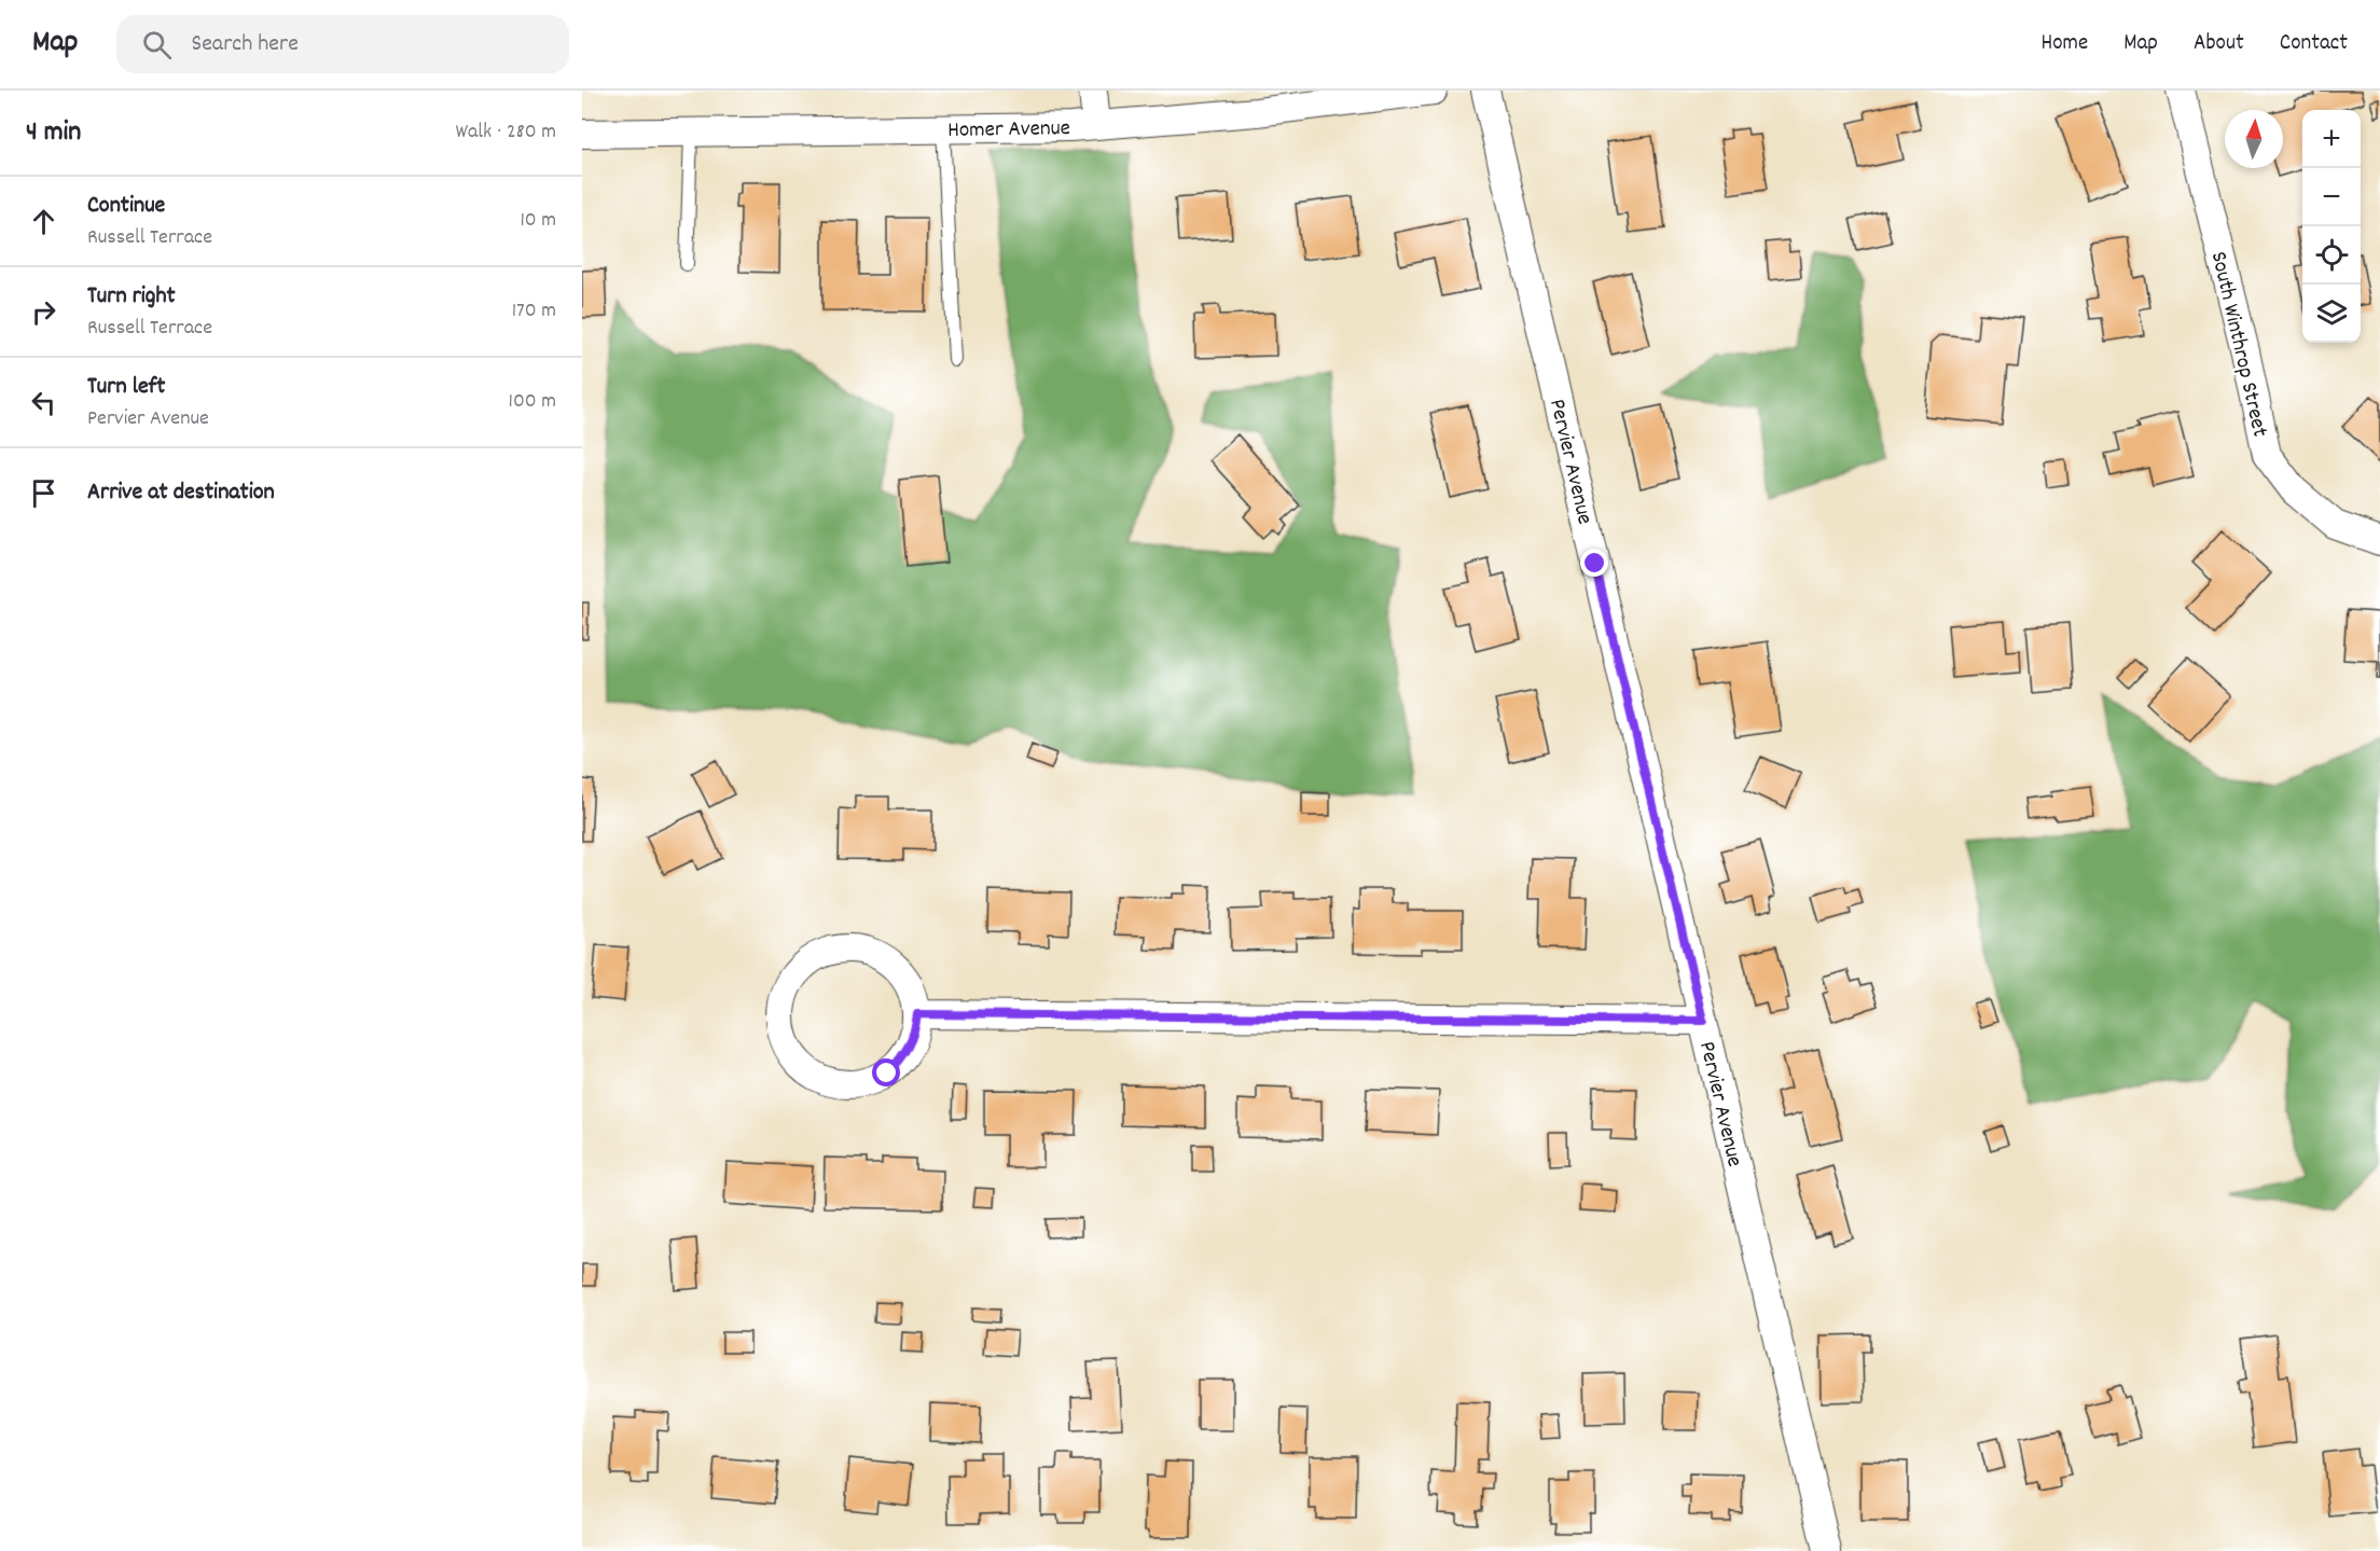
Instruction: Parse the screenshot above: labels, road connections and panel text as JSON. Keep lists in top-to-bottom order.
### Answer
{
  "streets": {
    "street": ["Homer Avenue", "South Winthrop Street", "Pervier Avenue"]
  },
  "north": "top",
  "page": {
    "header": "Map",
    "search": "Search here",
    "nav": [
      "Home",
      "Map",
      "About",
      "Contact"
    ],
    "heading": ["4 min", "Walk · 280 m"],
    "map_buttons": ["+", "−"],
    "list": [
      ["Continue", "Russell Terrace", "10 m"],
      ["Turn right", "Russell Terrace", "170 m"],
      ["Turn left", "Pervier Avenue", "100 m"],
      "Arrive at destination"
    ]
  }
}
